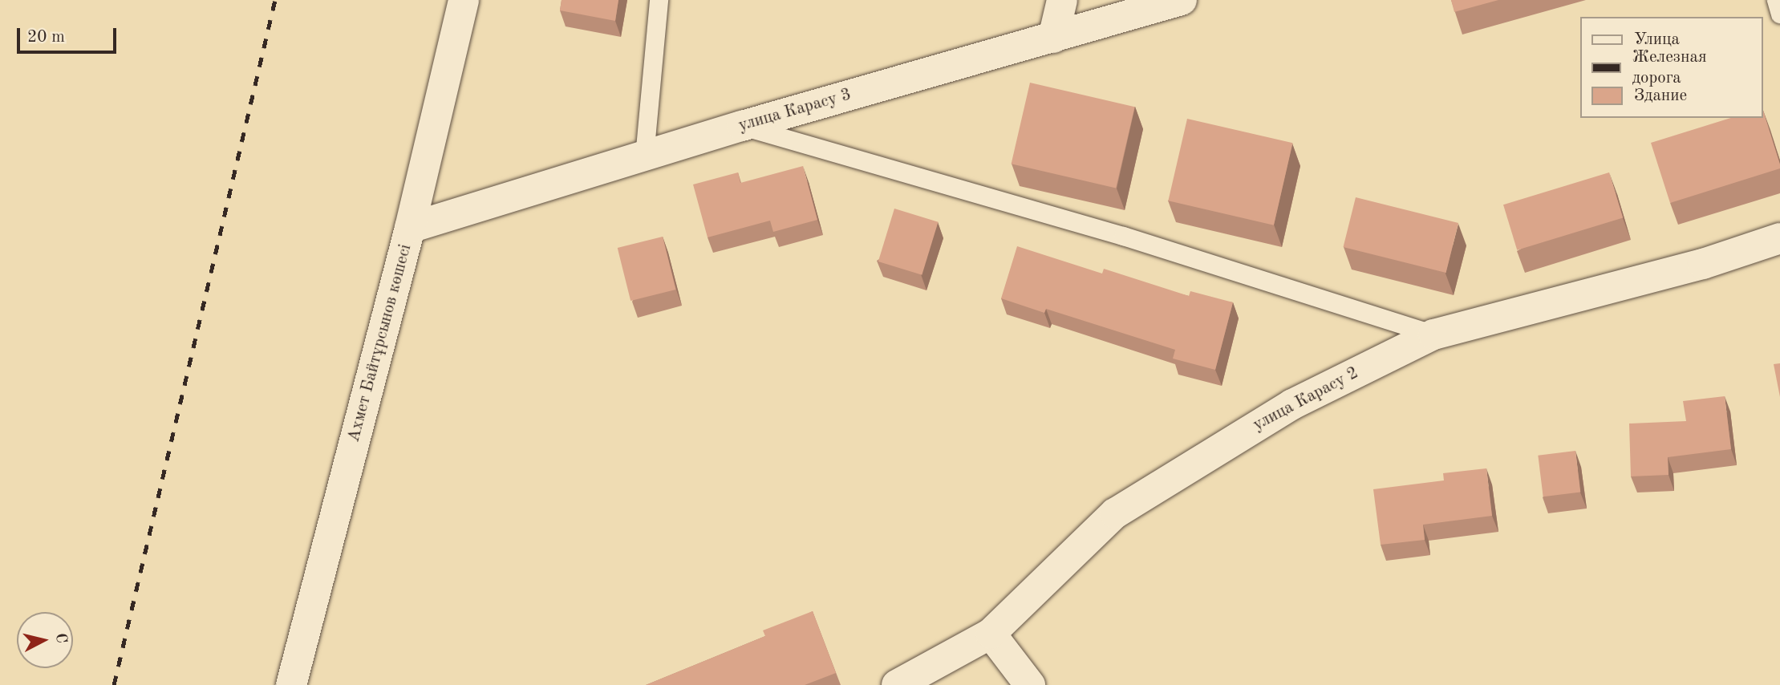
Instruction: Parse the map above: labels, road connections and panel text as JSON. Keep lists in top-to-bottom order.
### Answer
{
  "streets": {
    "street": ["улица Карасу 3", "Ахмет Байтұрсынов көшесі", "улица Карасу 2"]
  },
  "crossings": [
    ["улица Карасу 3", "Ахмет Байтұрсынов көшесі"]
  ],
  "legend": ["Улица", "Железная дорога", "Здание"],
  "scale_bar": "20 m",
  "north": "right"
}
